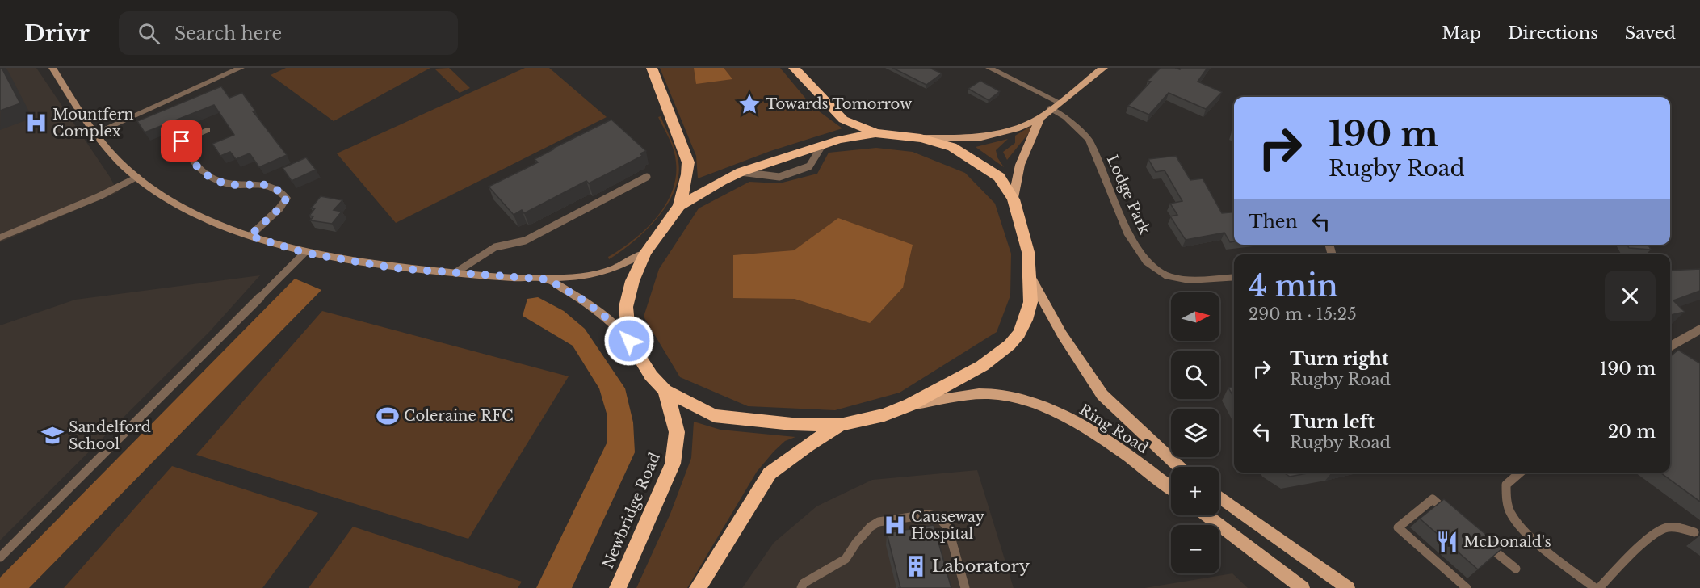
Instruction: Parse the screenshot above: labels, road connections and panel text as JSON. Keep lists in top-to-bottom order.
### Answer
{
  "streets": {
    "highway": ["Newbridge Road"],
    "main road": ["Ring Road"],
    "street": ["Lodge Park"]
  },
  "places": {
    "place": ["Towards Tomorrow"],
    "hospital": ["Mountfern Complex", "Causeway Hospital"],
    "sports": ["Coleraine RFC"],
    "school or university": ["Sandelford School"],
    "restaurant": ["McDonald's"],
    "building": ["Laboratory"]
  },
  "north": "right",
  "page": {
    "header": "Drivr",
    "search": "Search here",
    "nav": ["Map", "Directions", "Saved"],
    "turn": ["190 m", "Rugby Road"],
    "then": "Then",
    "heading": ["4 min", "290 m · 15:25"],
    "map_buttons": ["+", "−"],
    "list": [
      {
        "name": "Turn right",
        "note": "Rugby Road",
        "value": "190 m"
      },
      {
        "name": "Turn left",
        "note": "Rugby Road",
        "value": "20 m"
      }
    ]
  }
}
